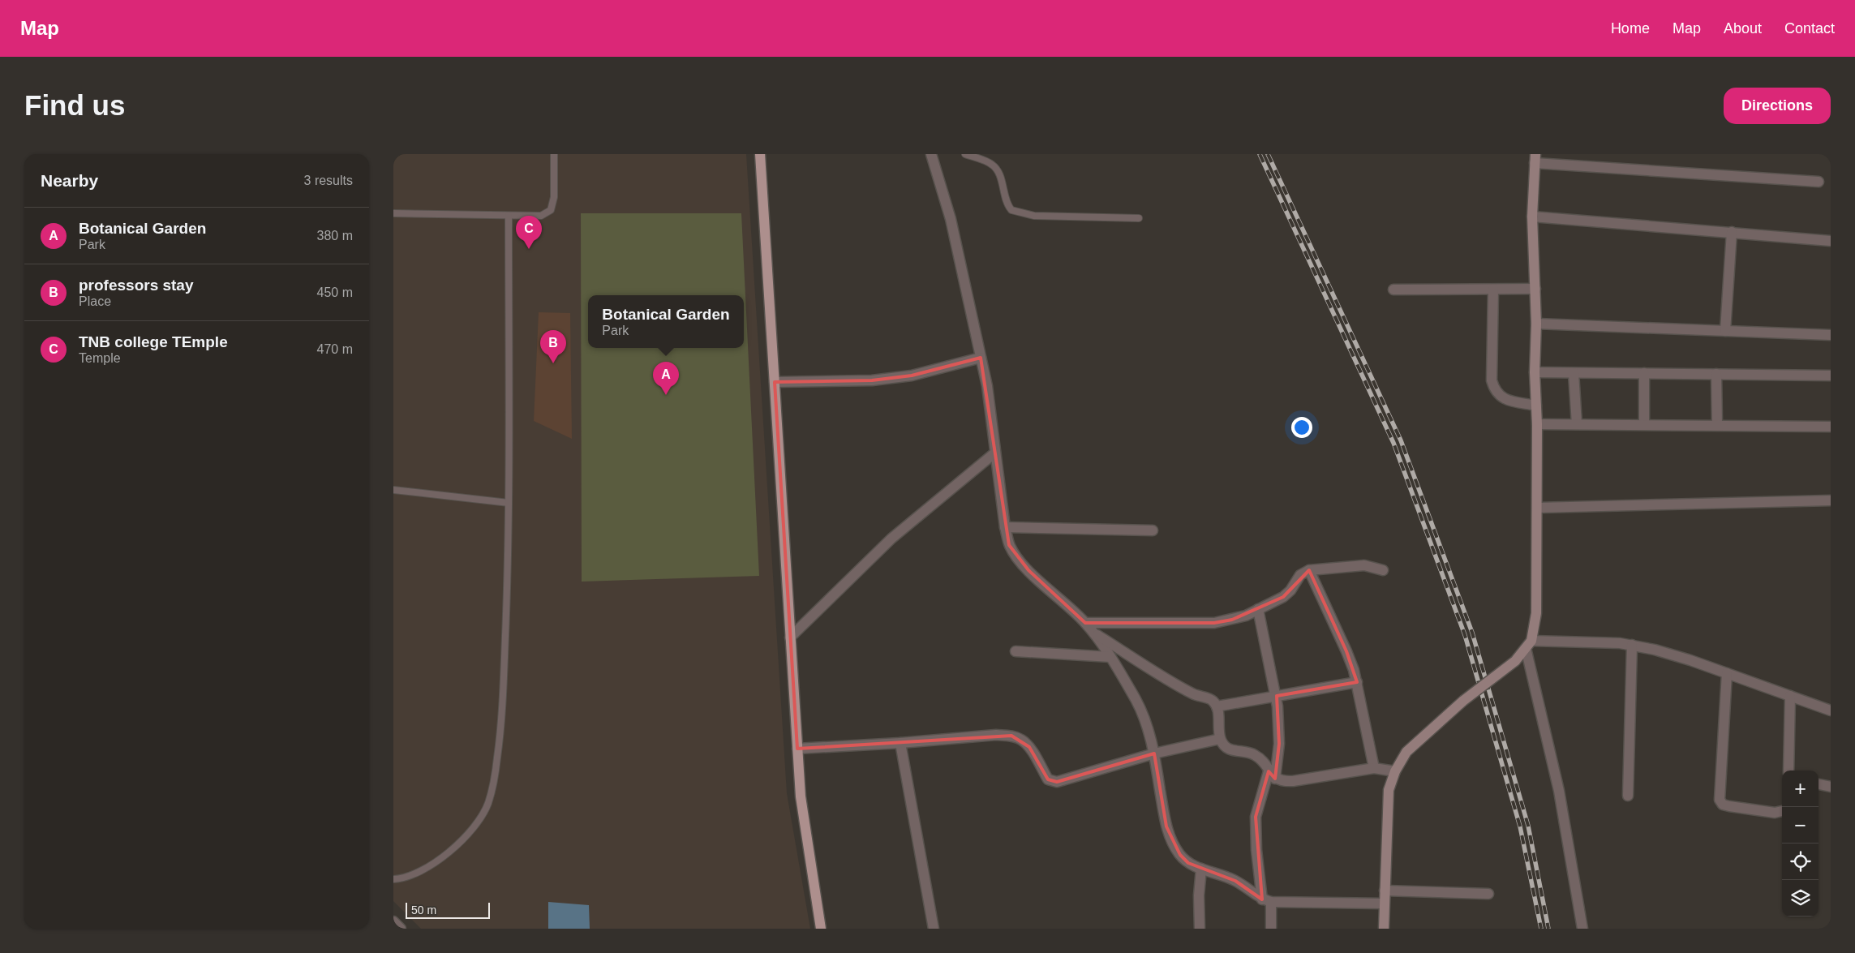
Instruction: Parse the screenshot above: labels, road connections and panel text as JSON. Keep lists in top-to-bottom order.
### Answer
{
  "scale_bar": "50 m",
  "page": {
    "header": "Map",
    "nav": [
      "Home",
      "Map",
      "About",
      "Contact"
    ],
    "buttons": "Directions",
    "title": "Find us",
    "heading": ["Nearby", "3 results"],
    "list": [
      {
        "mark": "A",
        "name": "Botanical Garden",
        "note": "Park",
        "value": "380 m"
      },
      {
        "mark": "B",
        "name": "professors stay",
        "note": "Place",
        "value": "450 m"
      },
      {
        "mark": "C",
        "name": "TNB college TEmple",
        "note": "Temple",
        "value": "470 m"
      }
    ],
    "pins": ["C", "B", "A"],
    "popup": ["Botanical Garden", "Park"],
    "map_buttons": ["+", "−"],
    "scale": "50 m"
  }
}
